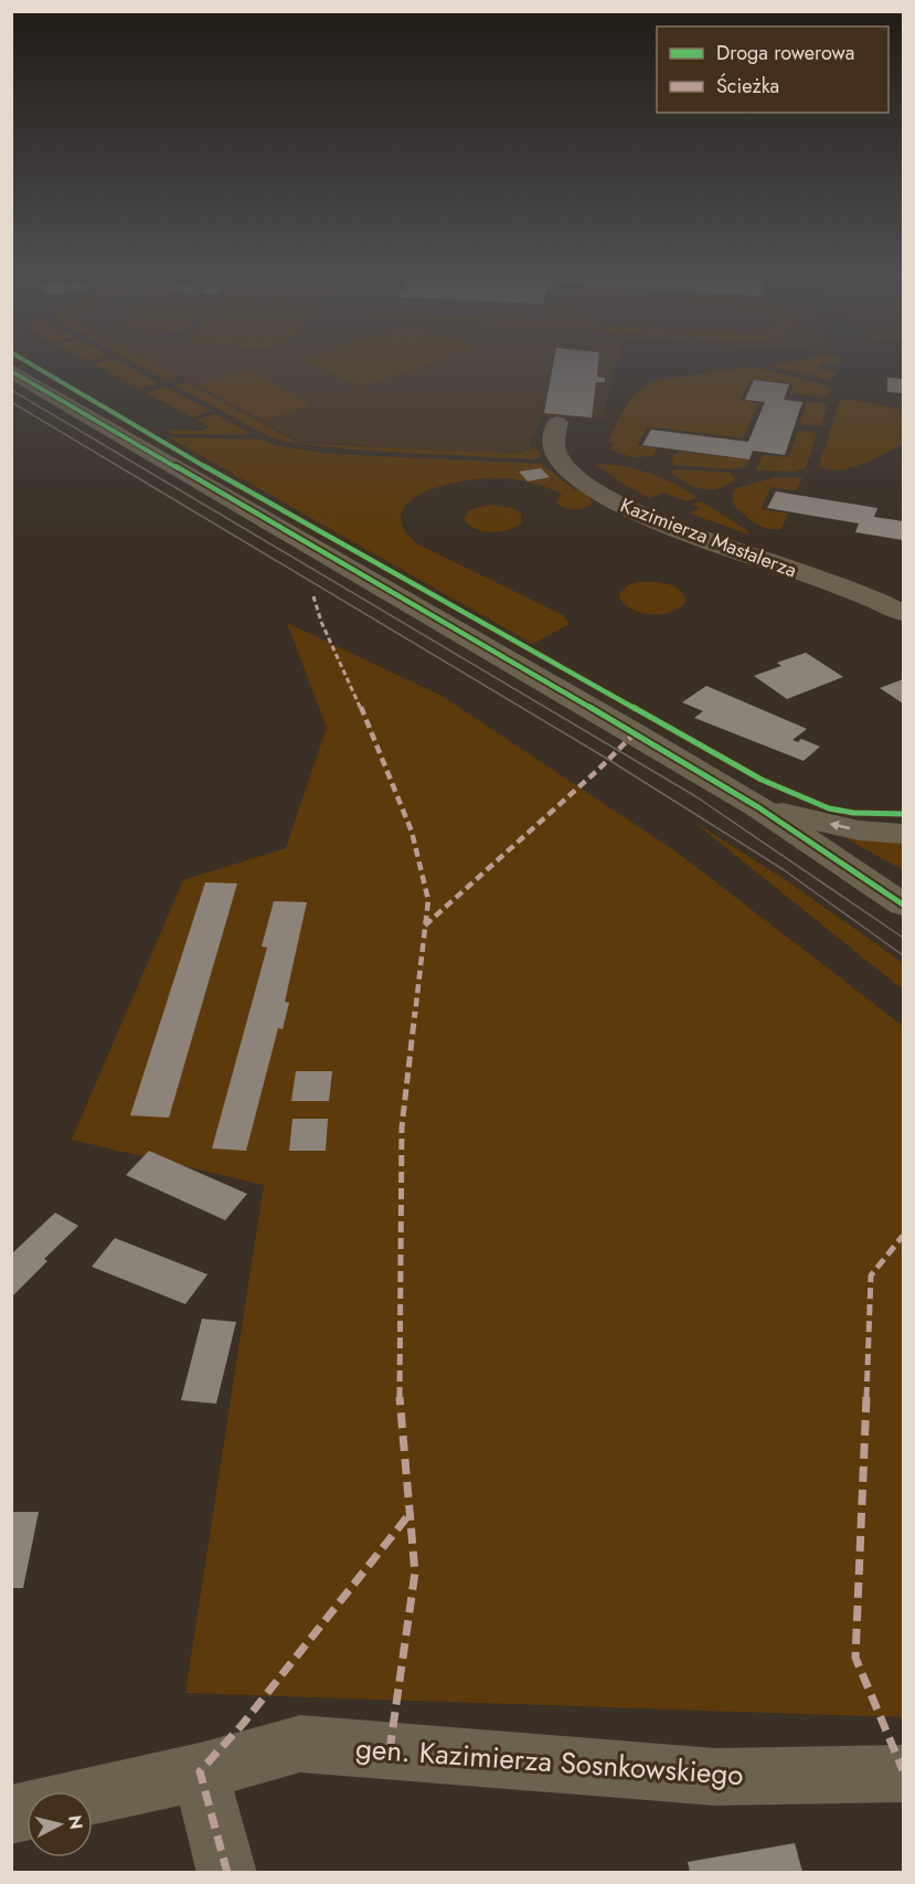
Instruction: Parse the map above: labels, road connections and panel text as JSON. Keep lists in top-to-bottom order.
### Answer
{
  "streets": {
    "street": ["Kazimierza Mastalerza", "gen. Kazimierza Sosnkowskiego"]
  },
  "legend": ["Droga rowerowa", "Ścieżka"],
  "north": "right"
}
